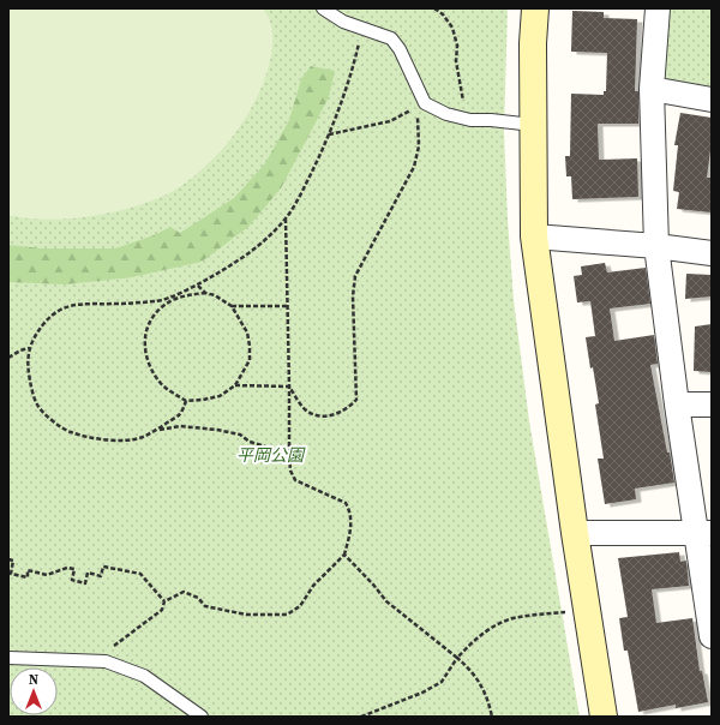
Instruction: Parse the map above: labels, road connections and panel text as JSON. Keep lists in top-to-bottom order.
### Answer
{
  "parks": ["平岡公園"],
  "north": "top"
}
